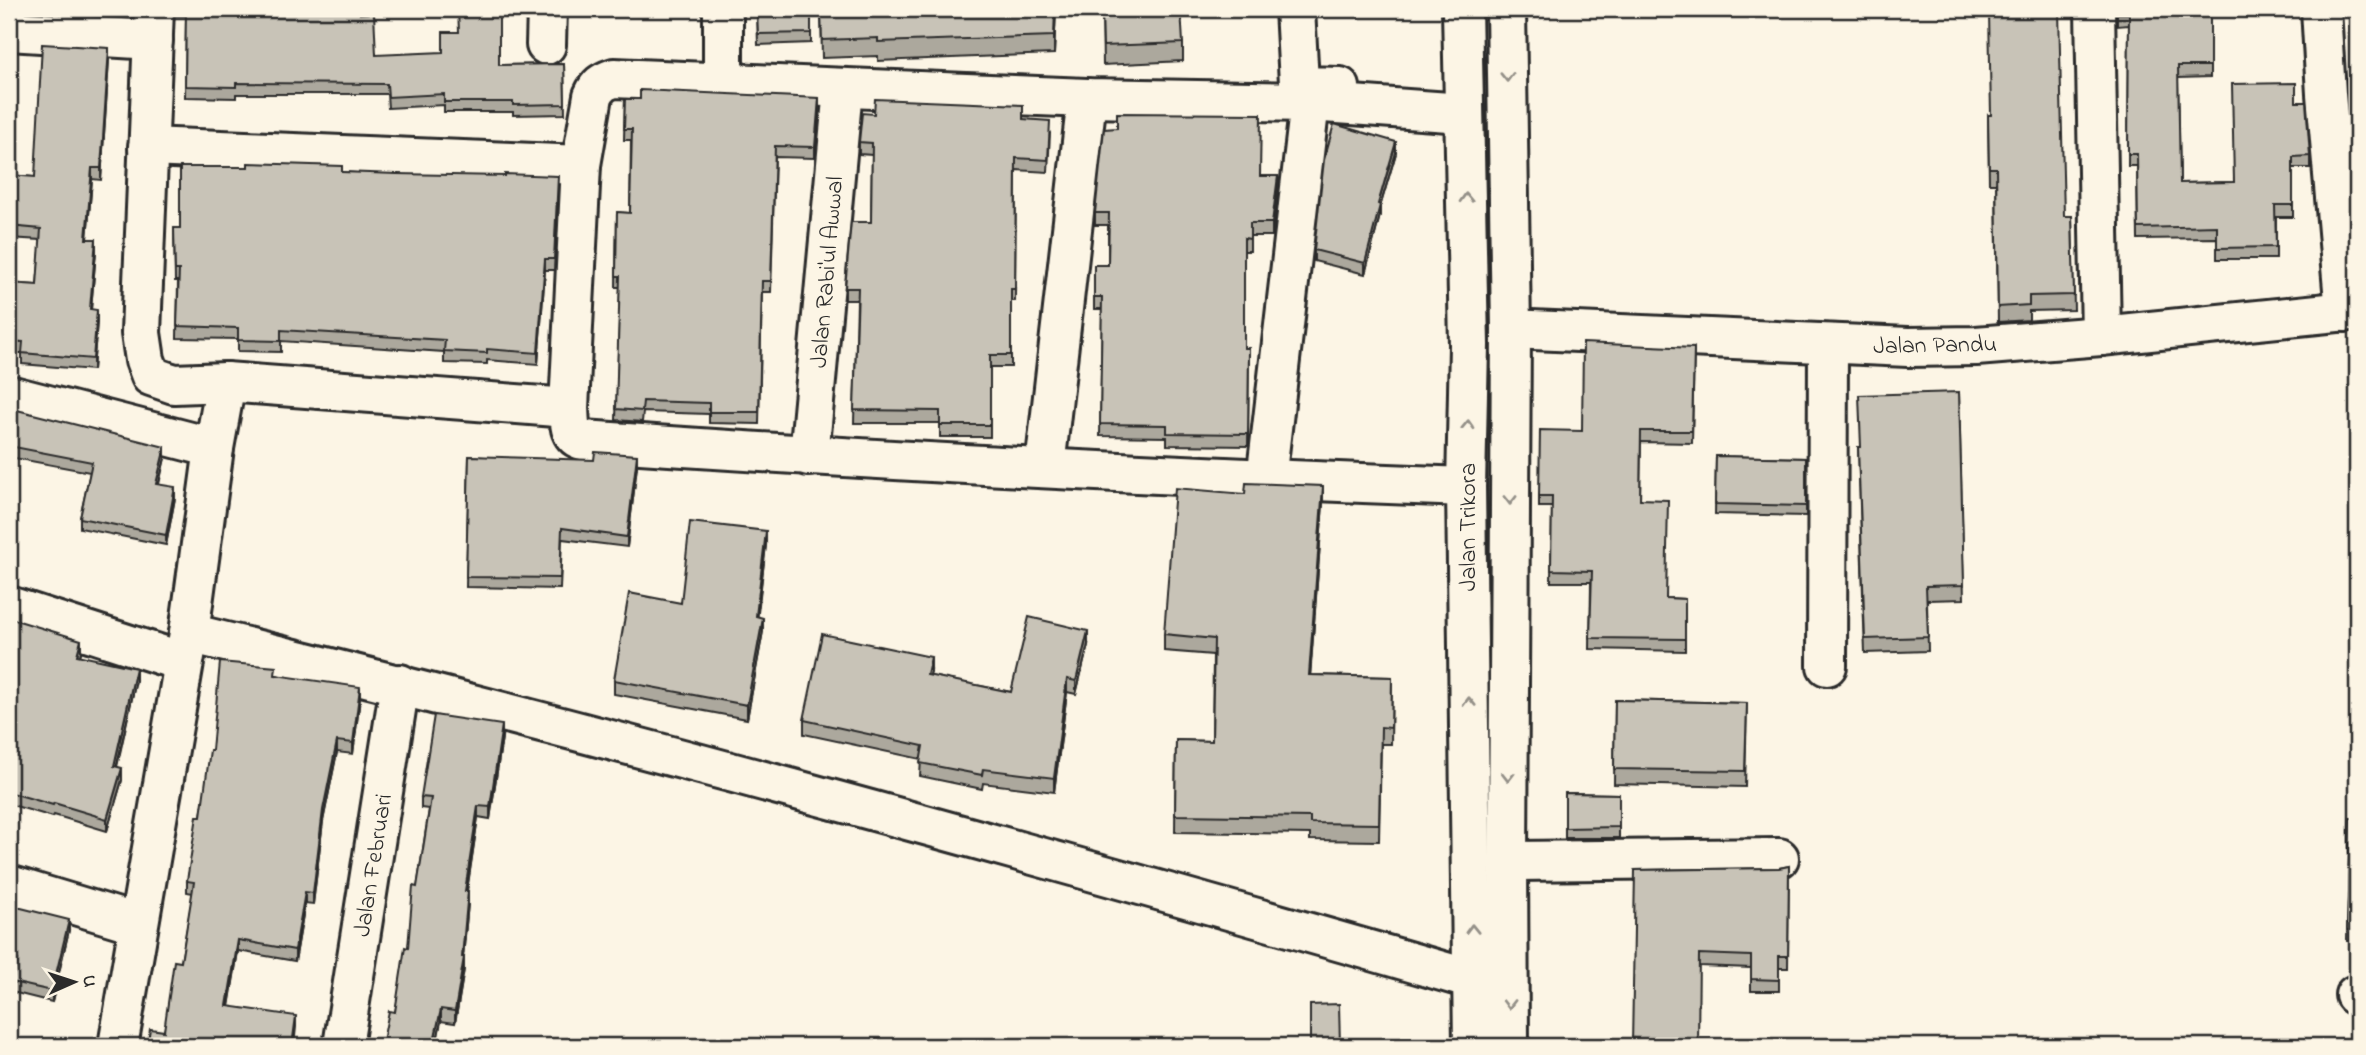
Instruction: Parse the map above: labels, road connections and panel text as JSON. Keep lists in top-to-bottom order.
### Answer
{
  "streets": {
    "street": [
      "Jalan Rabi'ul Awwal",
      "Jalan Pandu",
      "Jalan Trikora",
      "Jalan Februari"
    ]
  },
  "crossings": [
    ["Jalan Pandu", "Jalan Trikora"]
  ],
  "north": "right"
}
